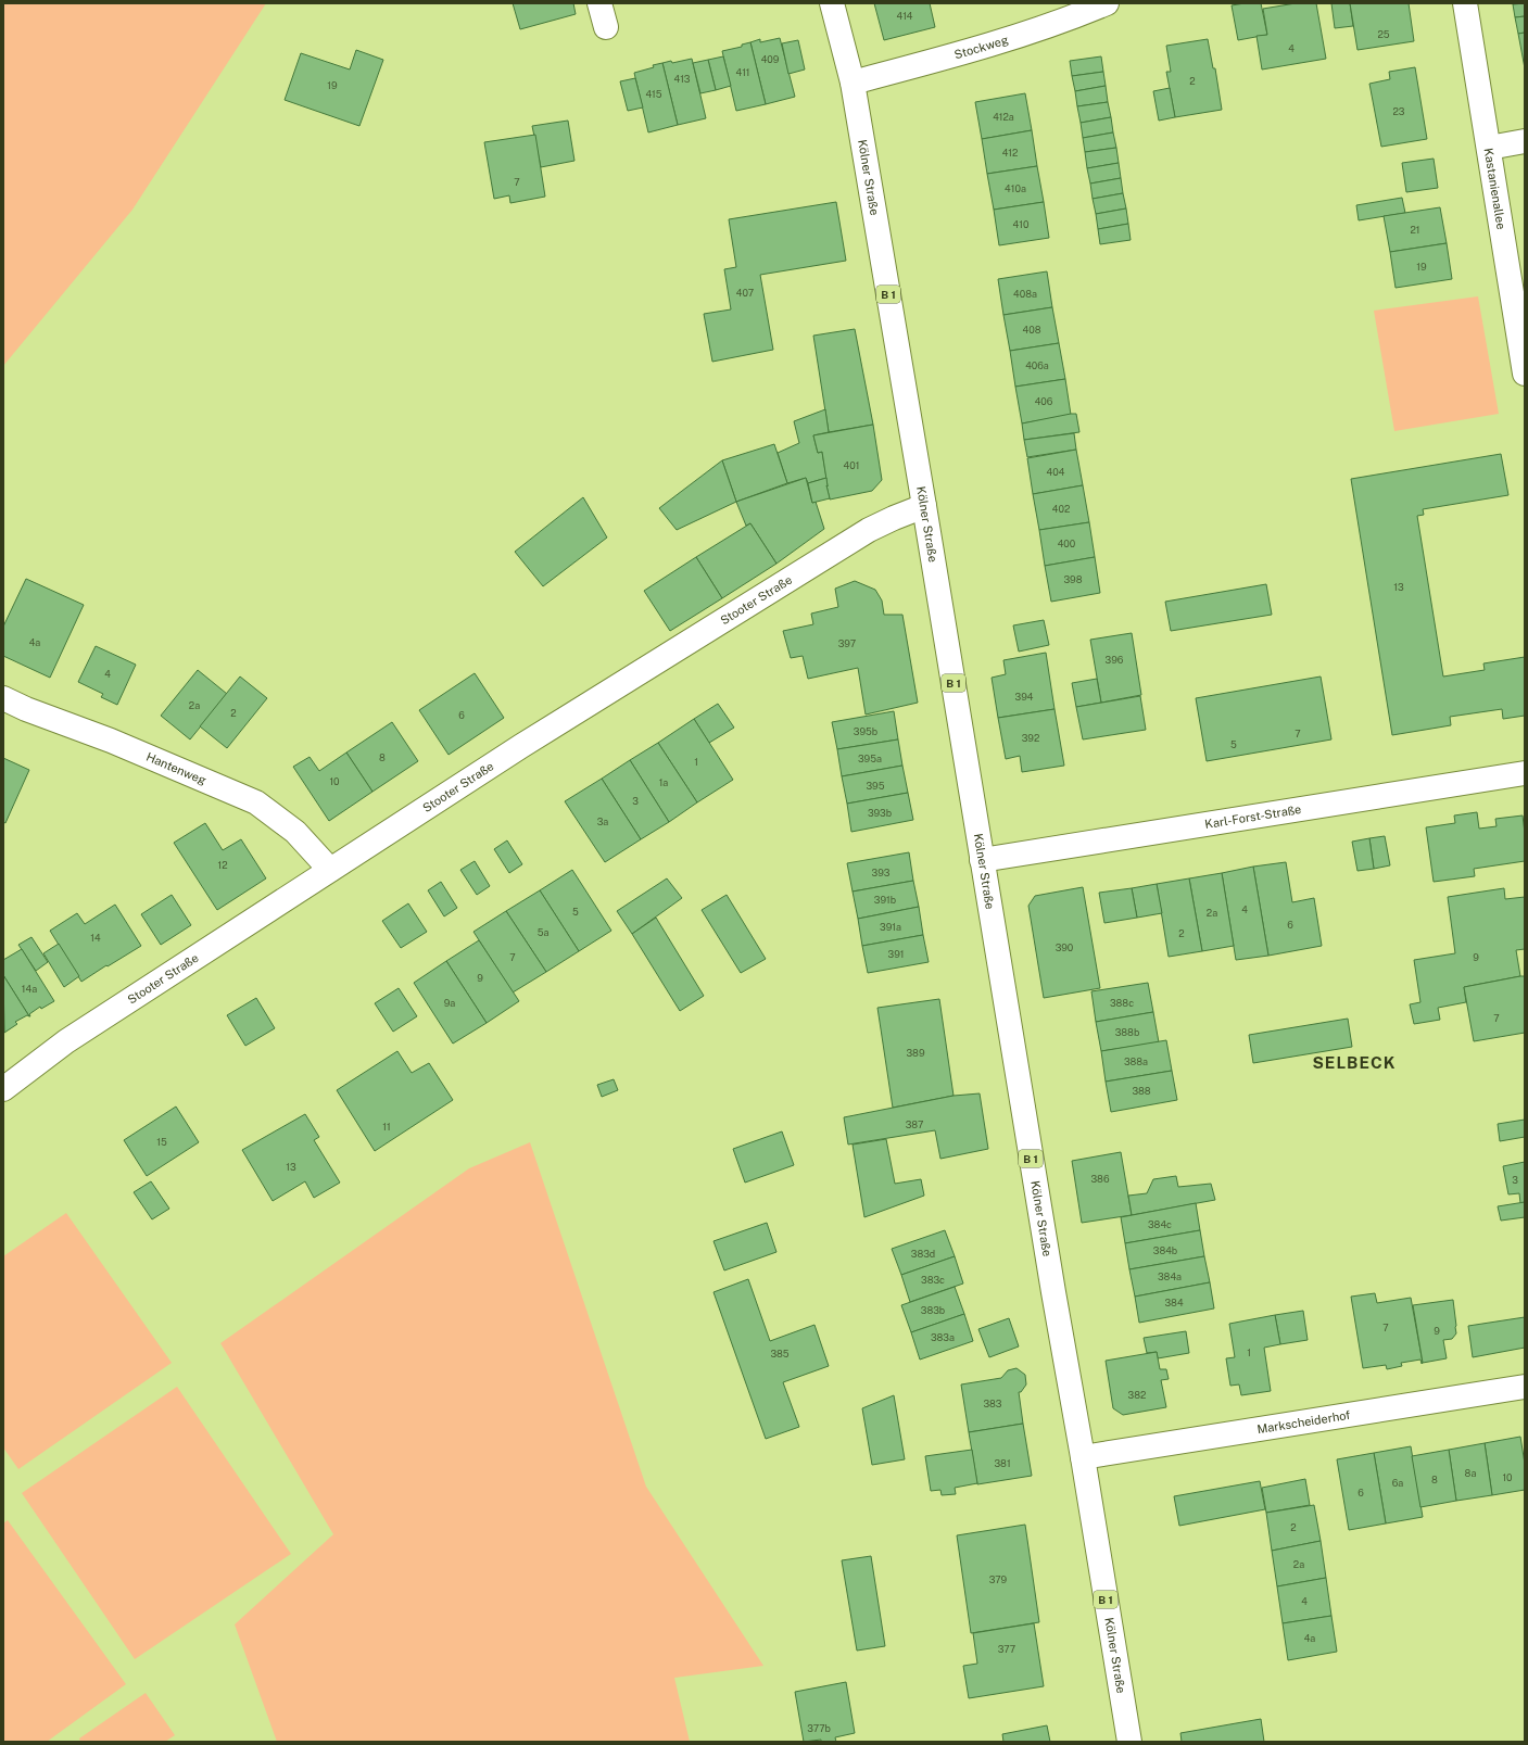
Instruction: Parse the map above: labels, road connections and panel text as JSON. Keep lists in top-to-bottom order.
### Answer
{
  "streets": {
    "street": [
      "Stockweg",
      "Kölner Straße",
      "Kastanienallee",
      "B 1",
      "Stooter Straße",
      "Hantenweg",
      "Karl-Forst-Straße",
      "Markscheiderhof"
    ]
  },
  "crossings": [
    ["Stockweg", "Kölner Straße"],
    ["Kölner Straße", "Stooter Straße"],
    ["Kölner Straße", "Karl-Forst-Straße"],
    ["Kölner Straße", "Markscheiderhof"],
    ["Stooter Straße", "Hantenweg"]
  ],
  "districts": ["SELBECK"],
  "house_numbers": [
    "414",
    "25",
    "4",
    "409",
    "411",
    "413",
    "2",
    "19",
    "415",
    "23",
    "412a",
    "412",
    "7",
    "410a",
    "410",
    "21",
    "19",
    "407",
    "408a",
    "408",
    "406a",
    "406",
    "401",
    "404",
    "402",
    "400",
    "398",
    "13",
    "4a",
    "397",
    "396",
    "4",
    "394",
    "2a",
    "2",
    "6",
    "395b",
    "7",
    "392",
    "5",
    "8",
    "395a",
    "1",
    "10",
    "1a",
    "395",
    "3",
    "393b",
    "3a",
    "12",
    "393",
    "391b",
    "4",
    "5",
    "2a",
    "6",
    "391a",
    "5a",
    "2",
    "14",
    "390",
    "391",
    "7",
    "9",
    "9",
    "14a",
    "9a",
    "388c",
    "7",
    "388b",
    "389",
    "388a",
    "388",
    "387",
    "11",
    "15",
    "13",
    "386",
    "3",
    "384c",
    "384b",
    "383d",
    "384a",
    "383c",
    "384",
    "383b",
    "7",
    "9",
    "383a",
    "1",
    "385",
    "382",
    "383",
    "381",
    "8a",
    "10",
    "8",
    "6a",
    "6",
    "2",
    "2a",
    "379",
    "4",
    "4a",
    "377",
    "377b"
  ]
}
